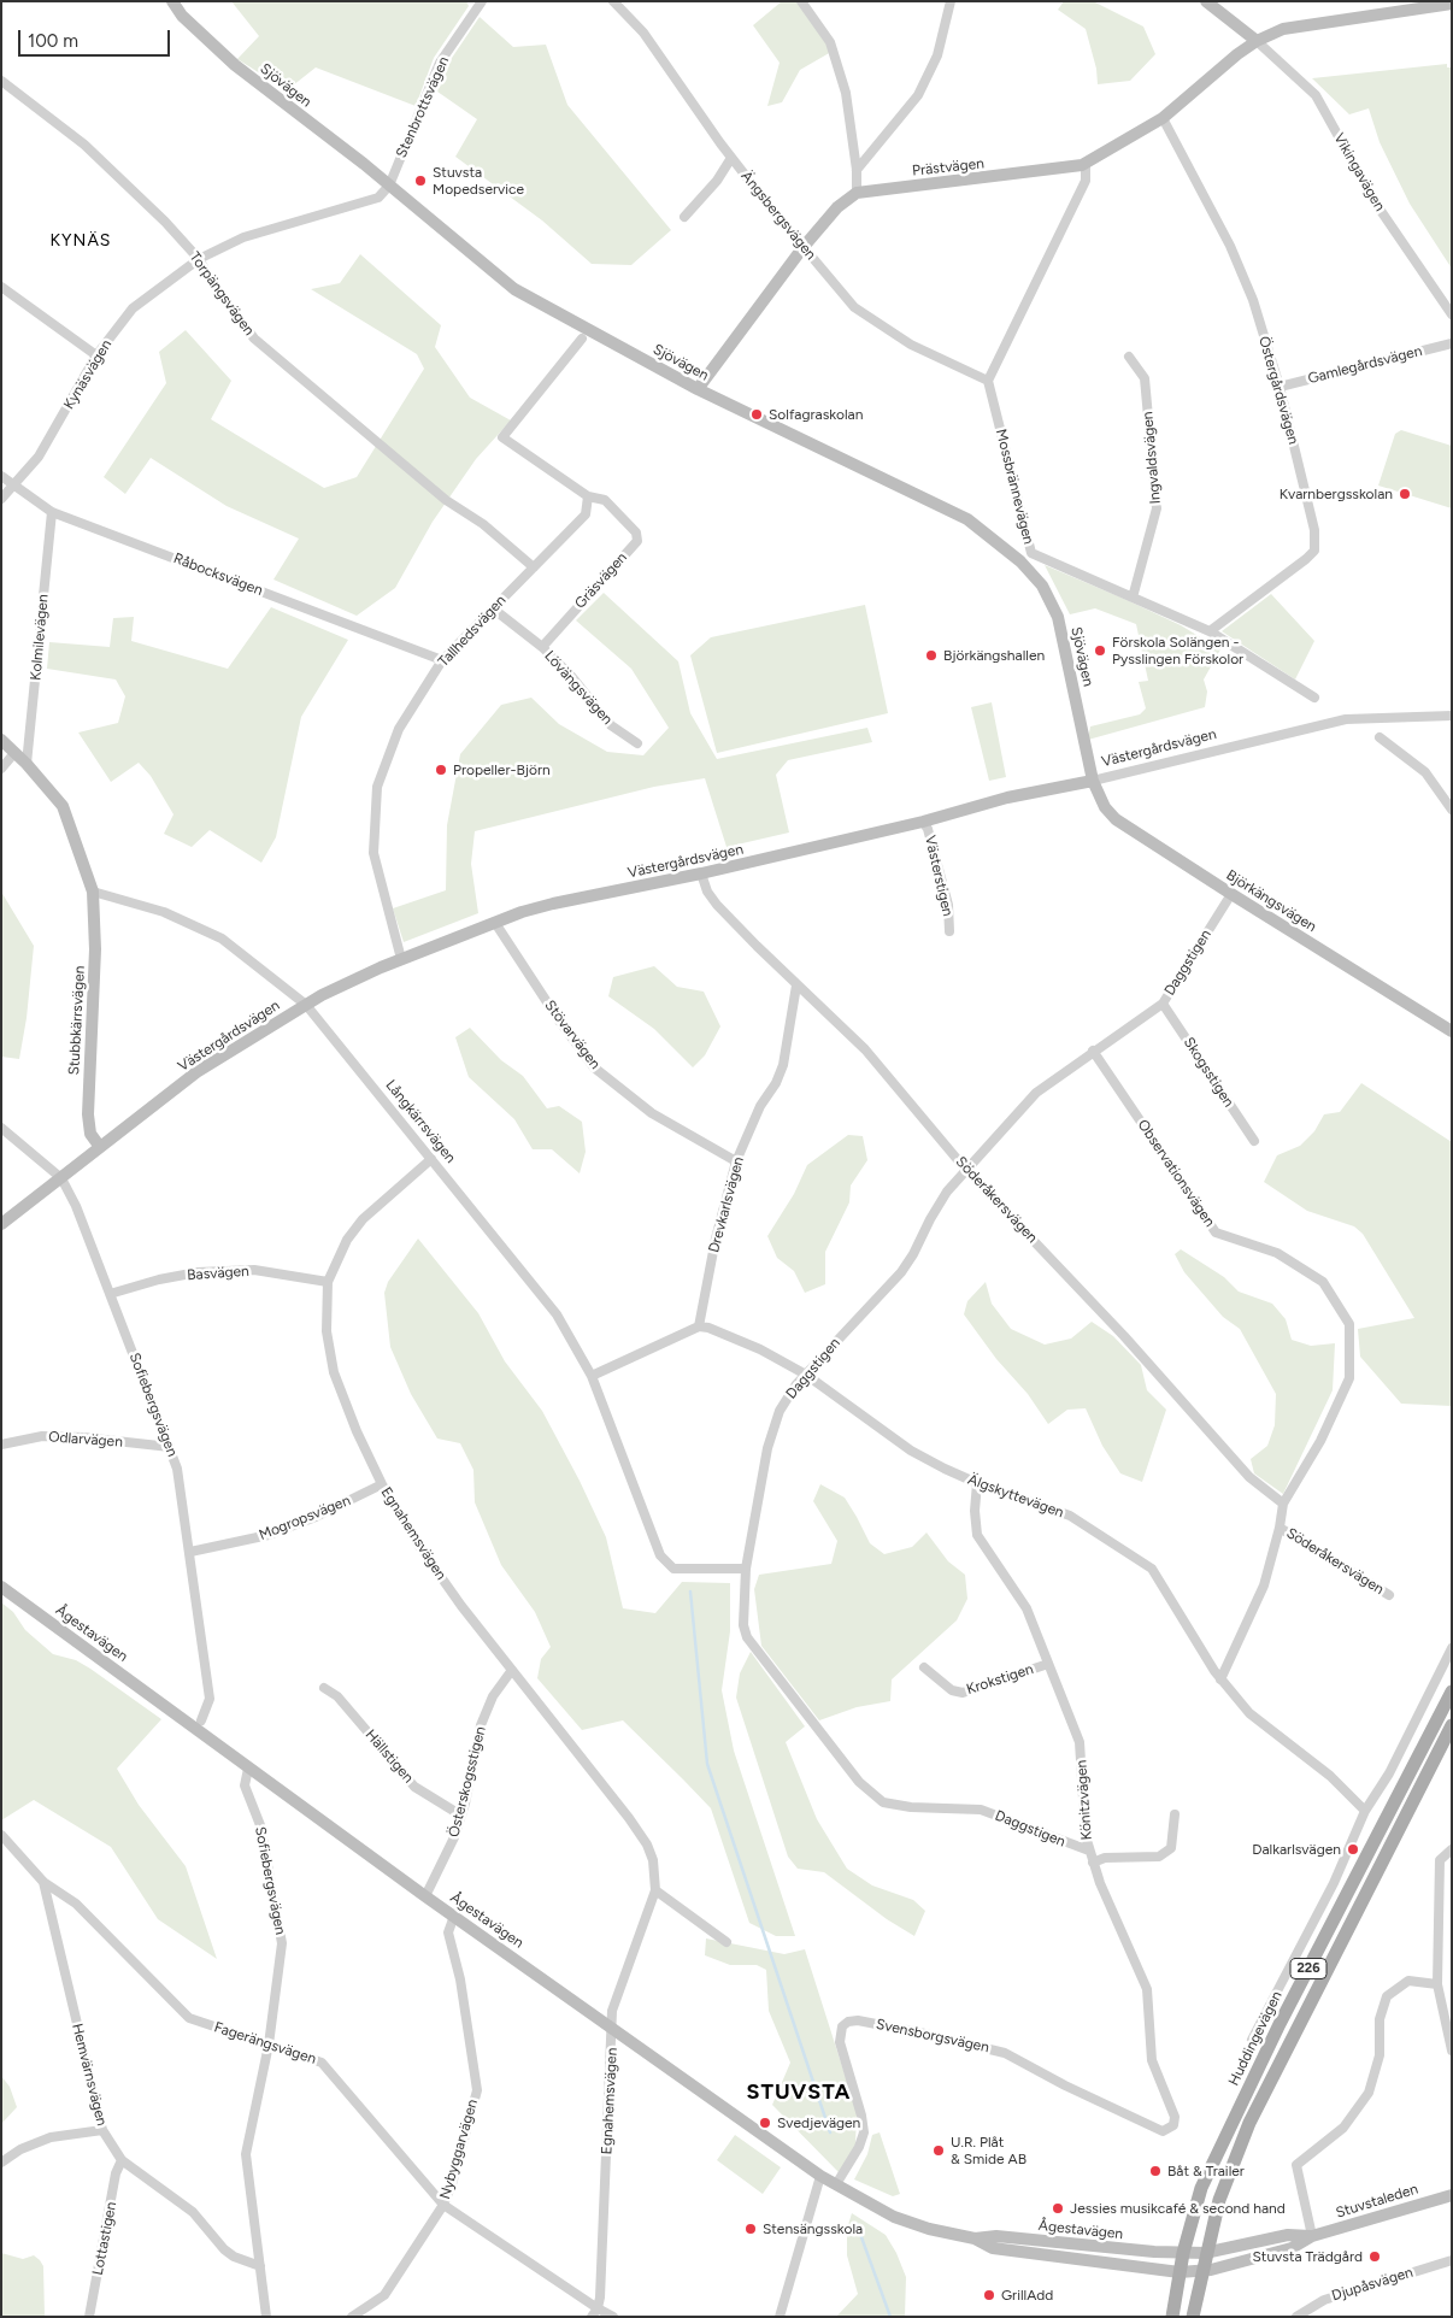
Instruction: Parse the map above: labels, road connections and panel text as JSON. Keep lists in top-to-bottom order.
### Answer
{
  "streets": {
    "main road": ["226", "Huddingevägen"],
    "street": [
      "Sjövägen",
      "Stenbrottsvägen",
      "Prästvägen",
      "Vikingavägen",
      "Ängsbergsvägen",
      "Torpängsvägen",
      "Gamlegårdsvägen",
      "Kynäsvägen",
      "Östergårdsvägen",
      "Ingvaldsvägen",
      "Mossbrännevägen",
      "Råbocksvägen",
      "Gräsvägen",
      "Tallhedsvägen",
      "Kolmilevägen",
      "Lövängsvägen",
      "Västergårdsvägen",
      "Västerstigen",
      "Björkängsvägen",
      "Daggstigen",
      "Stubbkärrsvägen",
      "Stövarvägen",
      "Skogsstigen",
      "Långkärrsvägen",
      "Observationsvägen",
      "Söderåkersvägen",
      "Drevkarlsvägen",
      "Basvägen",
      "Sofiebergsvägen",
      "Odlarvägen",
      "Älgskyttevägen",
      "Mogropsvägen",
      "Egnahemsvägen",
      "Ågestavägen",
      "Krokstigen",
      "Hällstigen",
      "Österskogsstigen",
      "Könitzvägen",
      "Svensborgsvägen",
      "Fagerängsvägen",
      "Hemvärnsvägen",
      "Nybyggarvägen",
      "Stuvstaleden",
      "Lottastigen",
      "Djupåsvägen"
    ]
  },
  "crossings": [
    ["Sjövägen", "Stenbrottsvägen"],
    ["Sjövägen", "Kynäsvägen"],
    ["Sjövägen", "Västergårdsvägen"],
    ["Sjövägen", "Björkängsvägen"],
    ["Stenbrottsvägen", "Kynäsvägen"],
    ["Prästvägen", "Vikingavägen"],
    ["Prästvägen", "Östergårdsvägen"],
    ["Ängsbergsvägen", "Mossbrännevägen"],
    ["Torpängsvägen", "Kynäsvägen"],
    ["Torpängsvägen", "Tallhedsvägen"],
    ["Gamlegårdsvägen", "Östergårdsvägen"],
    ["Kynäsvägen", "Råbocksvägen"],
    ["Östergårdsvägen", "Mossbrännevägen"],
    ["Ingvaldsvägen", "Mossbrännevägen"],
    ["Råbocksvägen", "Tallhedsvägen"],
    ["Råbocksvägen", "Kolmilevägen"],
    ["Gräsvägen", "Tallhedsvägen"],
    ["Gräsvägen", "Lövängsvägen"],
    ["Tallhedsvägen", "Lövängsvägen"],
    ["Tallhedsvägen", "Västergårdsvägen"],
    ["Västergårdsvägen", "Västerstigen"],
    ["Västergårdsvägen", "Björkängsvägen"],
    ["Västergårdsvägen", "Stubbkärrsvägen"],
    ["Västergårdsvägen", "Stövarvägen"],
    ["Västergårdsvägen", "Långkärrsvägen"],
    ["Västergårdsvägen", "Söderåkersvägen"],
    ["Västergårdsvägen", "Sofiebergsvägen"],
    ["Björkängsvägen", "Daggstigen"],
    ["Daggstigen", "Skogsstigen"],
    ["Daggstigen", "Långkärrsvägen"],
    ["Daggstigen", "Observationsvägen"],
    ["Daggstigen", "Söderåkersvägen"],
    ["Daggstigen", "Älgskyttevägen"],
    ["Daggstigen", "Könitzvägen"],
    ["Stubbkärrsvägen", "Långkärrsvägen"],
    ["Stövarvägen", "Drevkarlsvägen"],
    ["Långkärrsvägen", "Egnahemsvägen"],
    ["Observationsvägen", "Söderåkersvägen"],
    ["Söderåkersvägen", "Drevkarlsvägen"],
    ["Söderåkersvägen", "Älgskyttevägen"],
    ["Drevkarlsvägen", "Älgskyttevägen"],
    ["Basvägen", "Sofiebergsvägen"],
    ["Basvägen", "Egnahemsvägen"],
    ["Sofiebergsvägen", "Odlarvägen"],
    ["Sofiebergsvägen", "Mogropsvägen"],
    ["Sofiebergsvägen", "Ågestavägen"],
    ["Sofiebergsvägen", "Fagerängsvägen"],
    ["Sofiebergsvägen", "Hemvärnsvägen"],
    ["Älgskyttevägen", "Könitzvägen"],
    ["Älgskyttevägen", "Huddingevägen"],
    ["Mogropsvägen", "Egnahemsvägen"],
    ["Egnahemsvägen", "Ågestavägen"],
    ["Egnahemsvägen", "Österskogsstigen"],
    ["Egnahemsvägen", "Fagerängsvägen"],
    ["Ågestavägen", "Österskogsstigen"],
    ["Ågestavägen", "Svensborgsvägen"],
    ["Ågestavägen", "Huddingevägen"],
    ["Ågestavägen", "Nybyggarvägen"],
    ["Ågestavägen", "Stuvstaleden"],
    ["Krokstigen", "Könitzvägen"],
    ["Hällstigen", "Österskogsstigen"],
    ["Könitzvägen", "Svensborgsvägen"],
    ["Huddingevägen", "Stuvstaleden"],
    ["Fagerängsvägen", "Hemvärnsvägen"],
    ["Fagerängsvägen", "Nybyggarvägen"],
    ["Hemvärnsvägen", "Lottastigen"]
  ],
  "districts": ["KYNÄS", "STUVSTA"],
  "places": [
    "Stuvsta Mopedservice",
    "Solfagraskolan",
    "Kvarnbergsskolan",
    "Förskola Solängen - Pysslingen Förskolor",
    "Björkängshallen",
    "Propeller-Björn",
    "Dalkarlsvägen",
    "Svedjevägen",
    "U.R. Plåt & Smide AB",
    "Båt & Trailer",
    "Jessies musikcafé & second hand",
    "Stensängsskola",
    "Stuvsta Trädgård",
    "GrillAdd"
  ],
  "scale_bar": "100 m"
}
